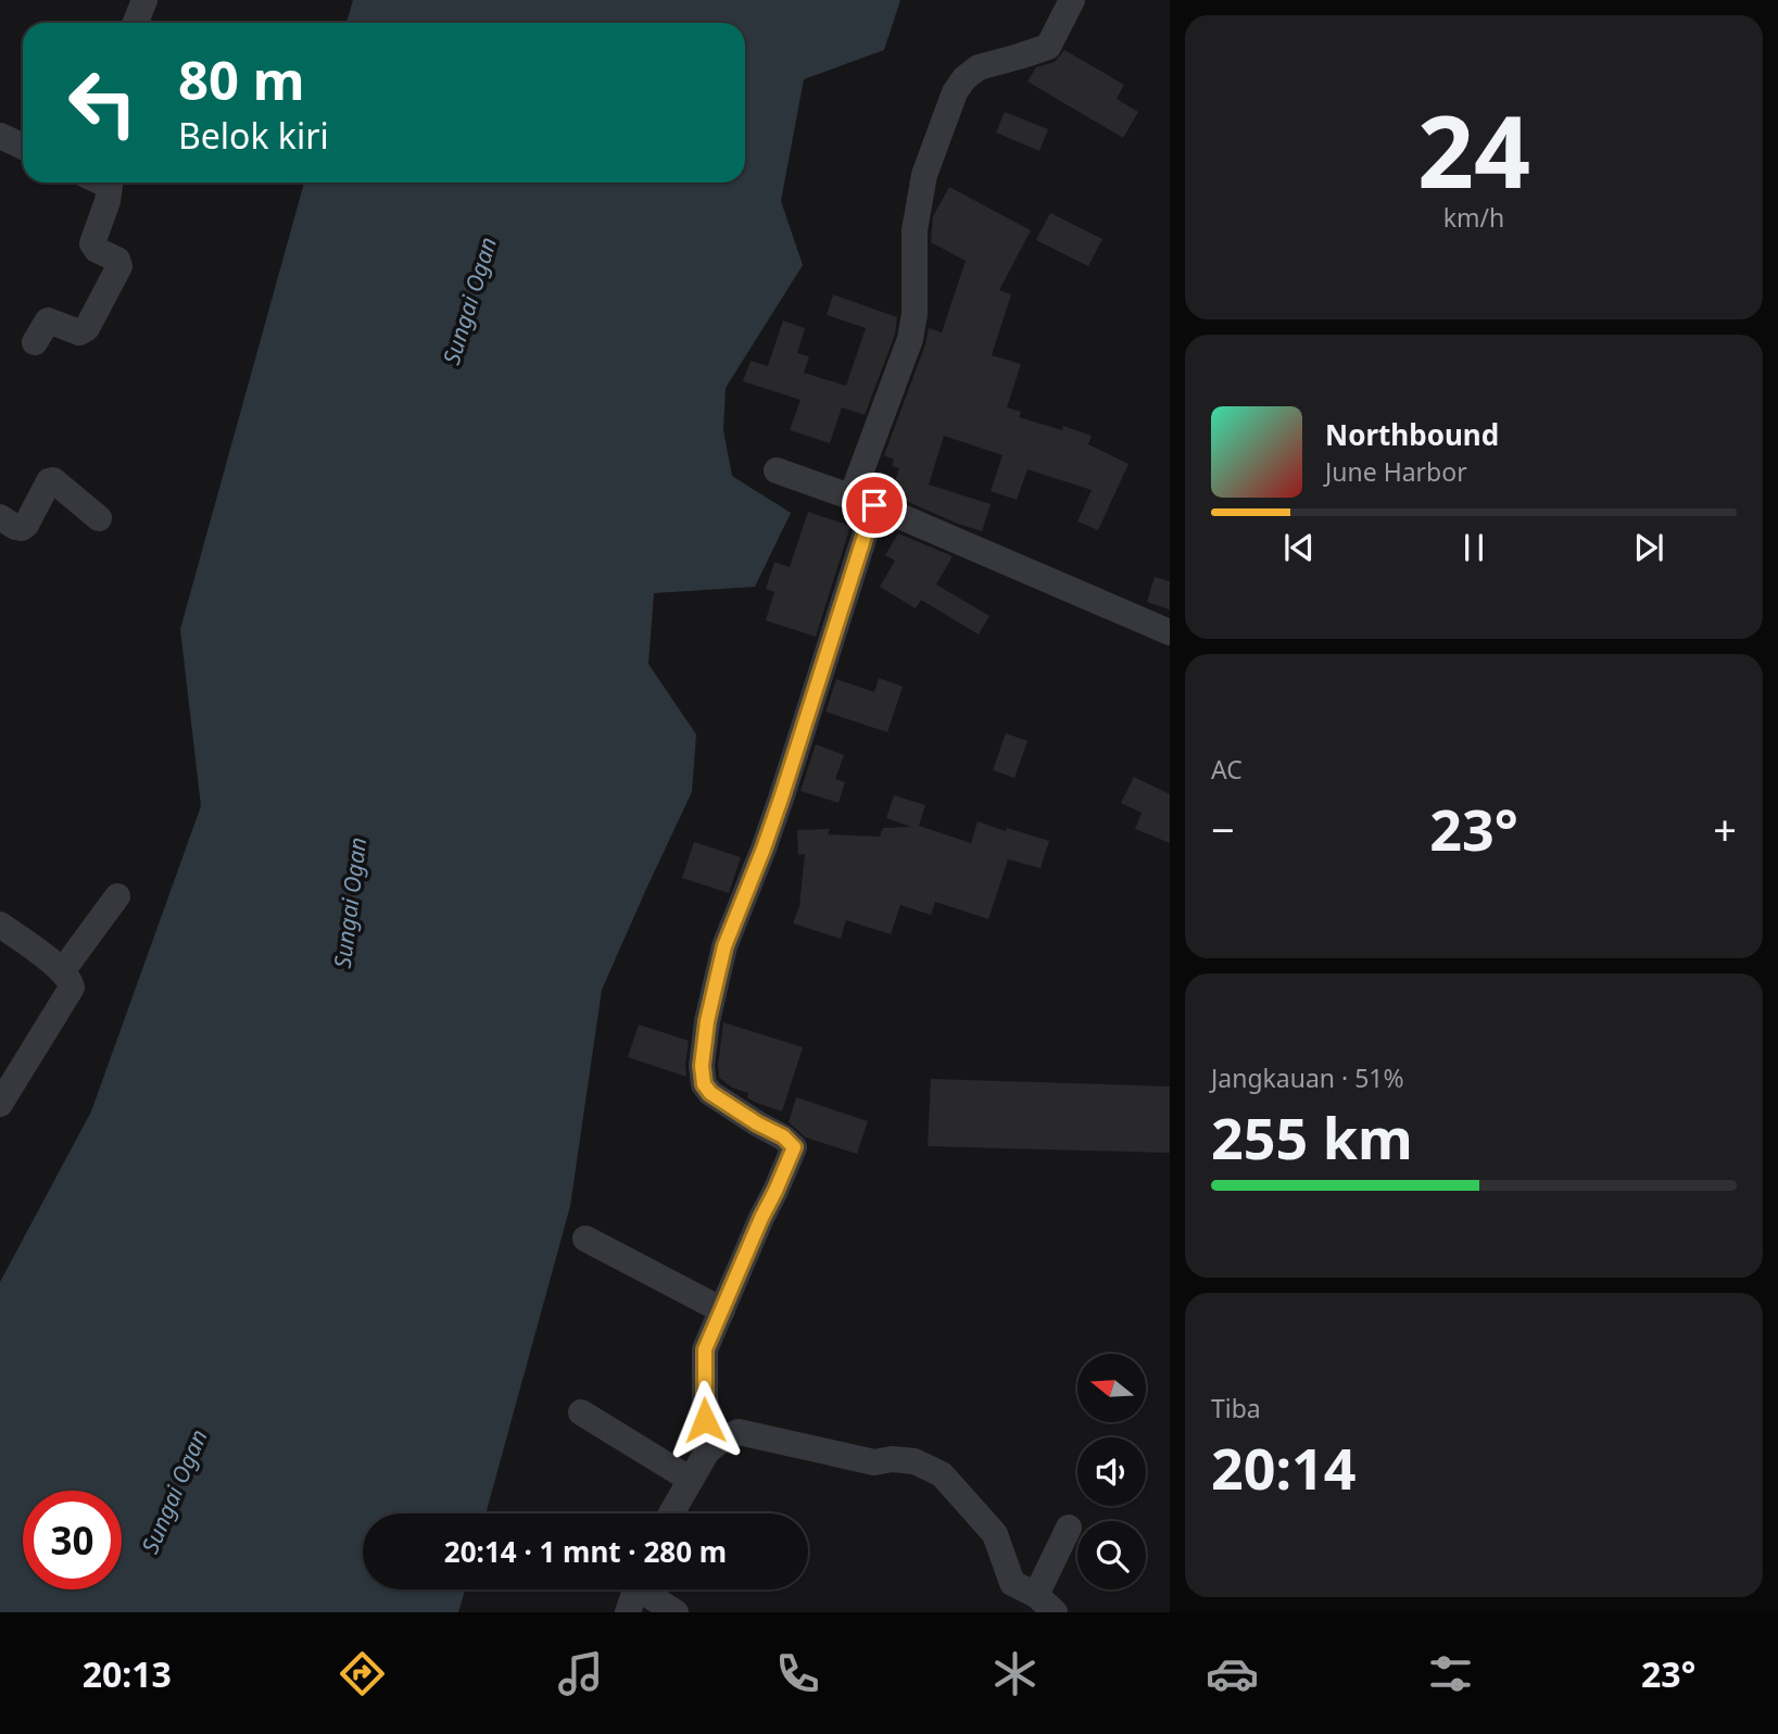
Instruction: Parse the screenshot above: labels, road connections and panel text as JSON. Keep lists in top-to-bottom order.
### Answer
{
  "water": ["Sungai Ogan"],
  "north": "left",
  "page": {
    "tile": [
      ["24", "km/h"],
      "AC",
      ["Jangkauan · 51%", "255 km"],
      ["Tiba", "20:14"]
    ],
    "turn": ["80 m", "Belok kiri"],
    "song": ["Northbound", "June Harbor"],
    "heat": ["−", "23°", "+"],
    "limit": "30",
    "trip": "20:14 · 1 mnt · 280 m",
    "tabs": ["20:13", "23°"]
  }
}
